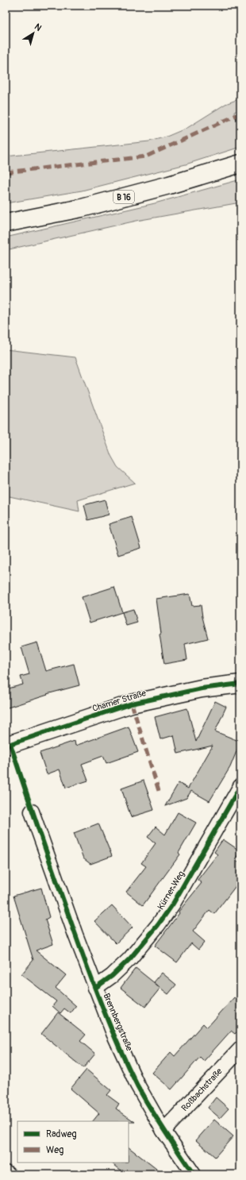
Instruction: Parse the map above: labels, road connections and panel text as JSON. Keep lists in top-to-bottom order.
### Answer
{
  "streets": {
    "main road": ["B 16", "Chamer Straße"],
    "street": ["Kürner Weg", "Brennbergstraße", "Roßbachstraße"]
  },
  "crossings": [
    ["Kürner Weg", "Brennbergstraße"],
    ["Brennbergstraße", "Roßbachstraße"]
  ],
  "legend": ["Radweg", "Weg"],
  "north": "top right"
}
